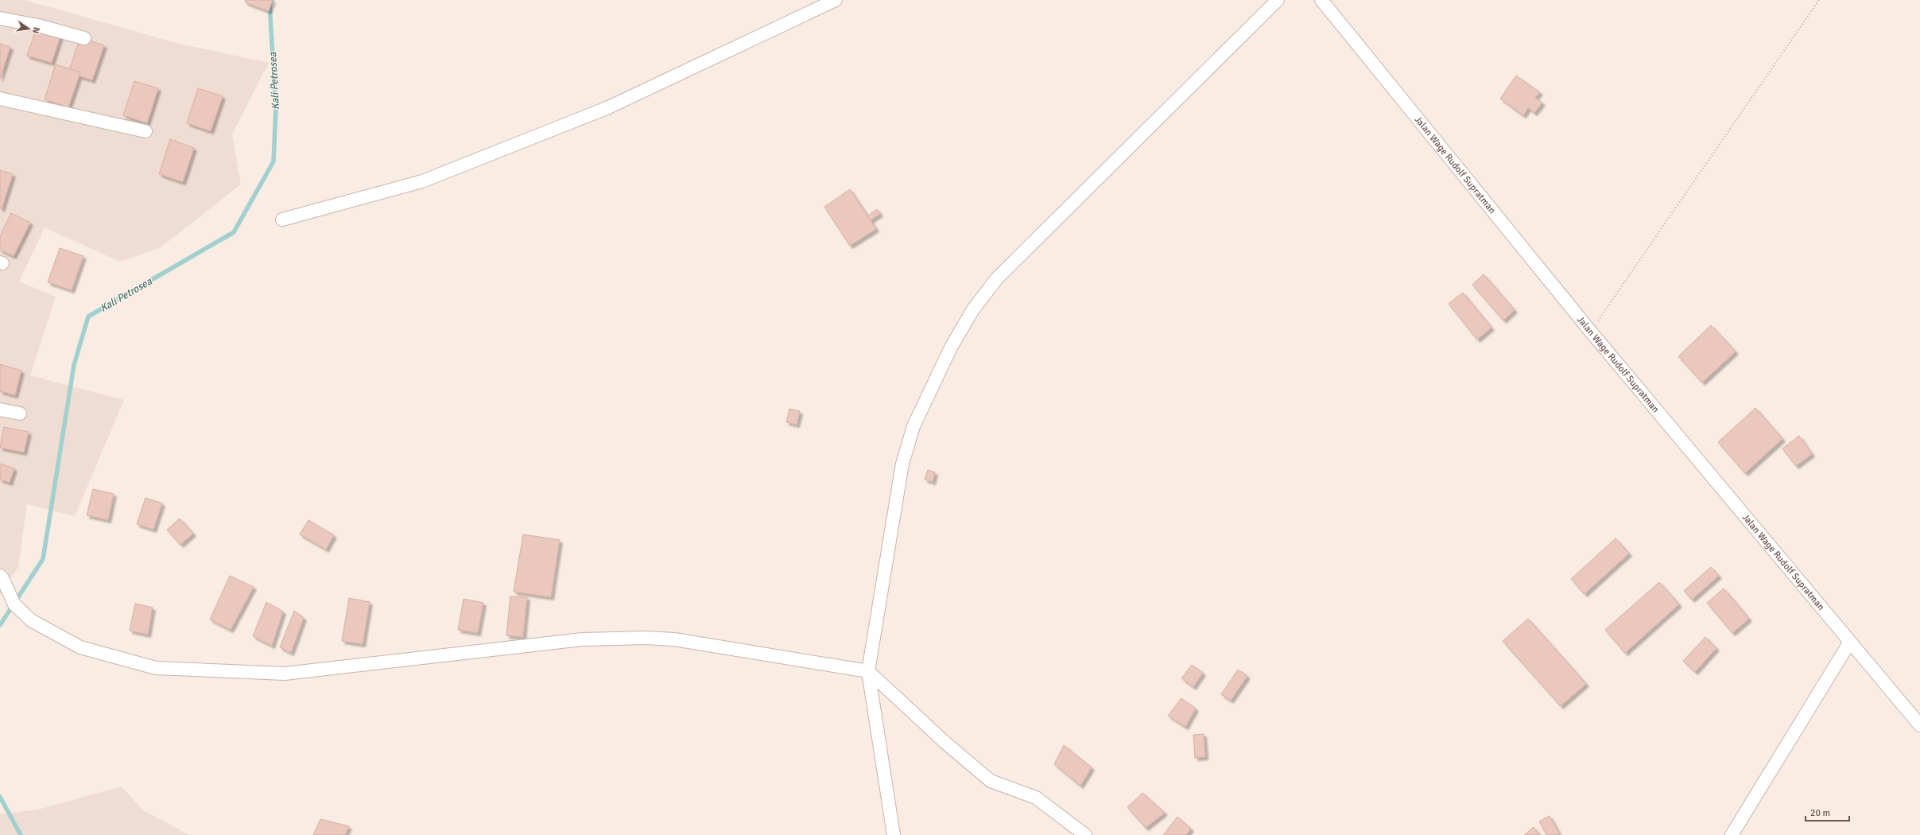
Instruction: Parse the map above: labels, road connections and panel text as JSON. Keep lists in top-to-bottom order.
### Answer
{
  "streets": {
    "street": ["Jalan Wage Rudolf Supratman"]
  },
  "water": ["Kali Petrosea"],
  "scale_bar": "20 m",
  "north": "right"
}
